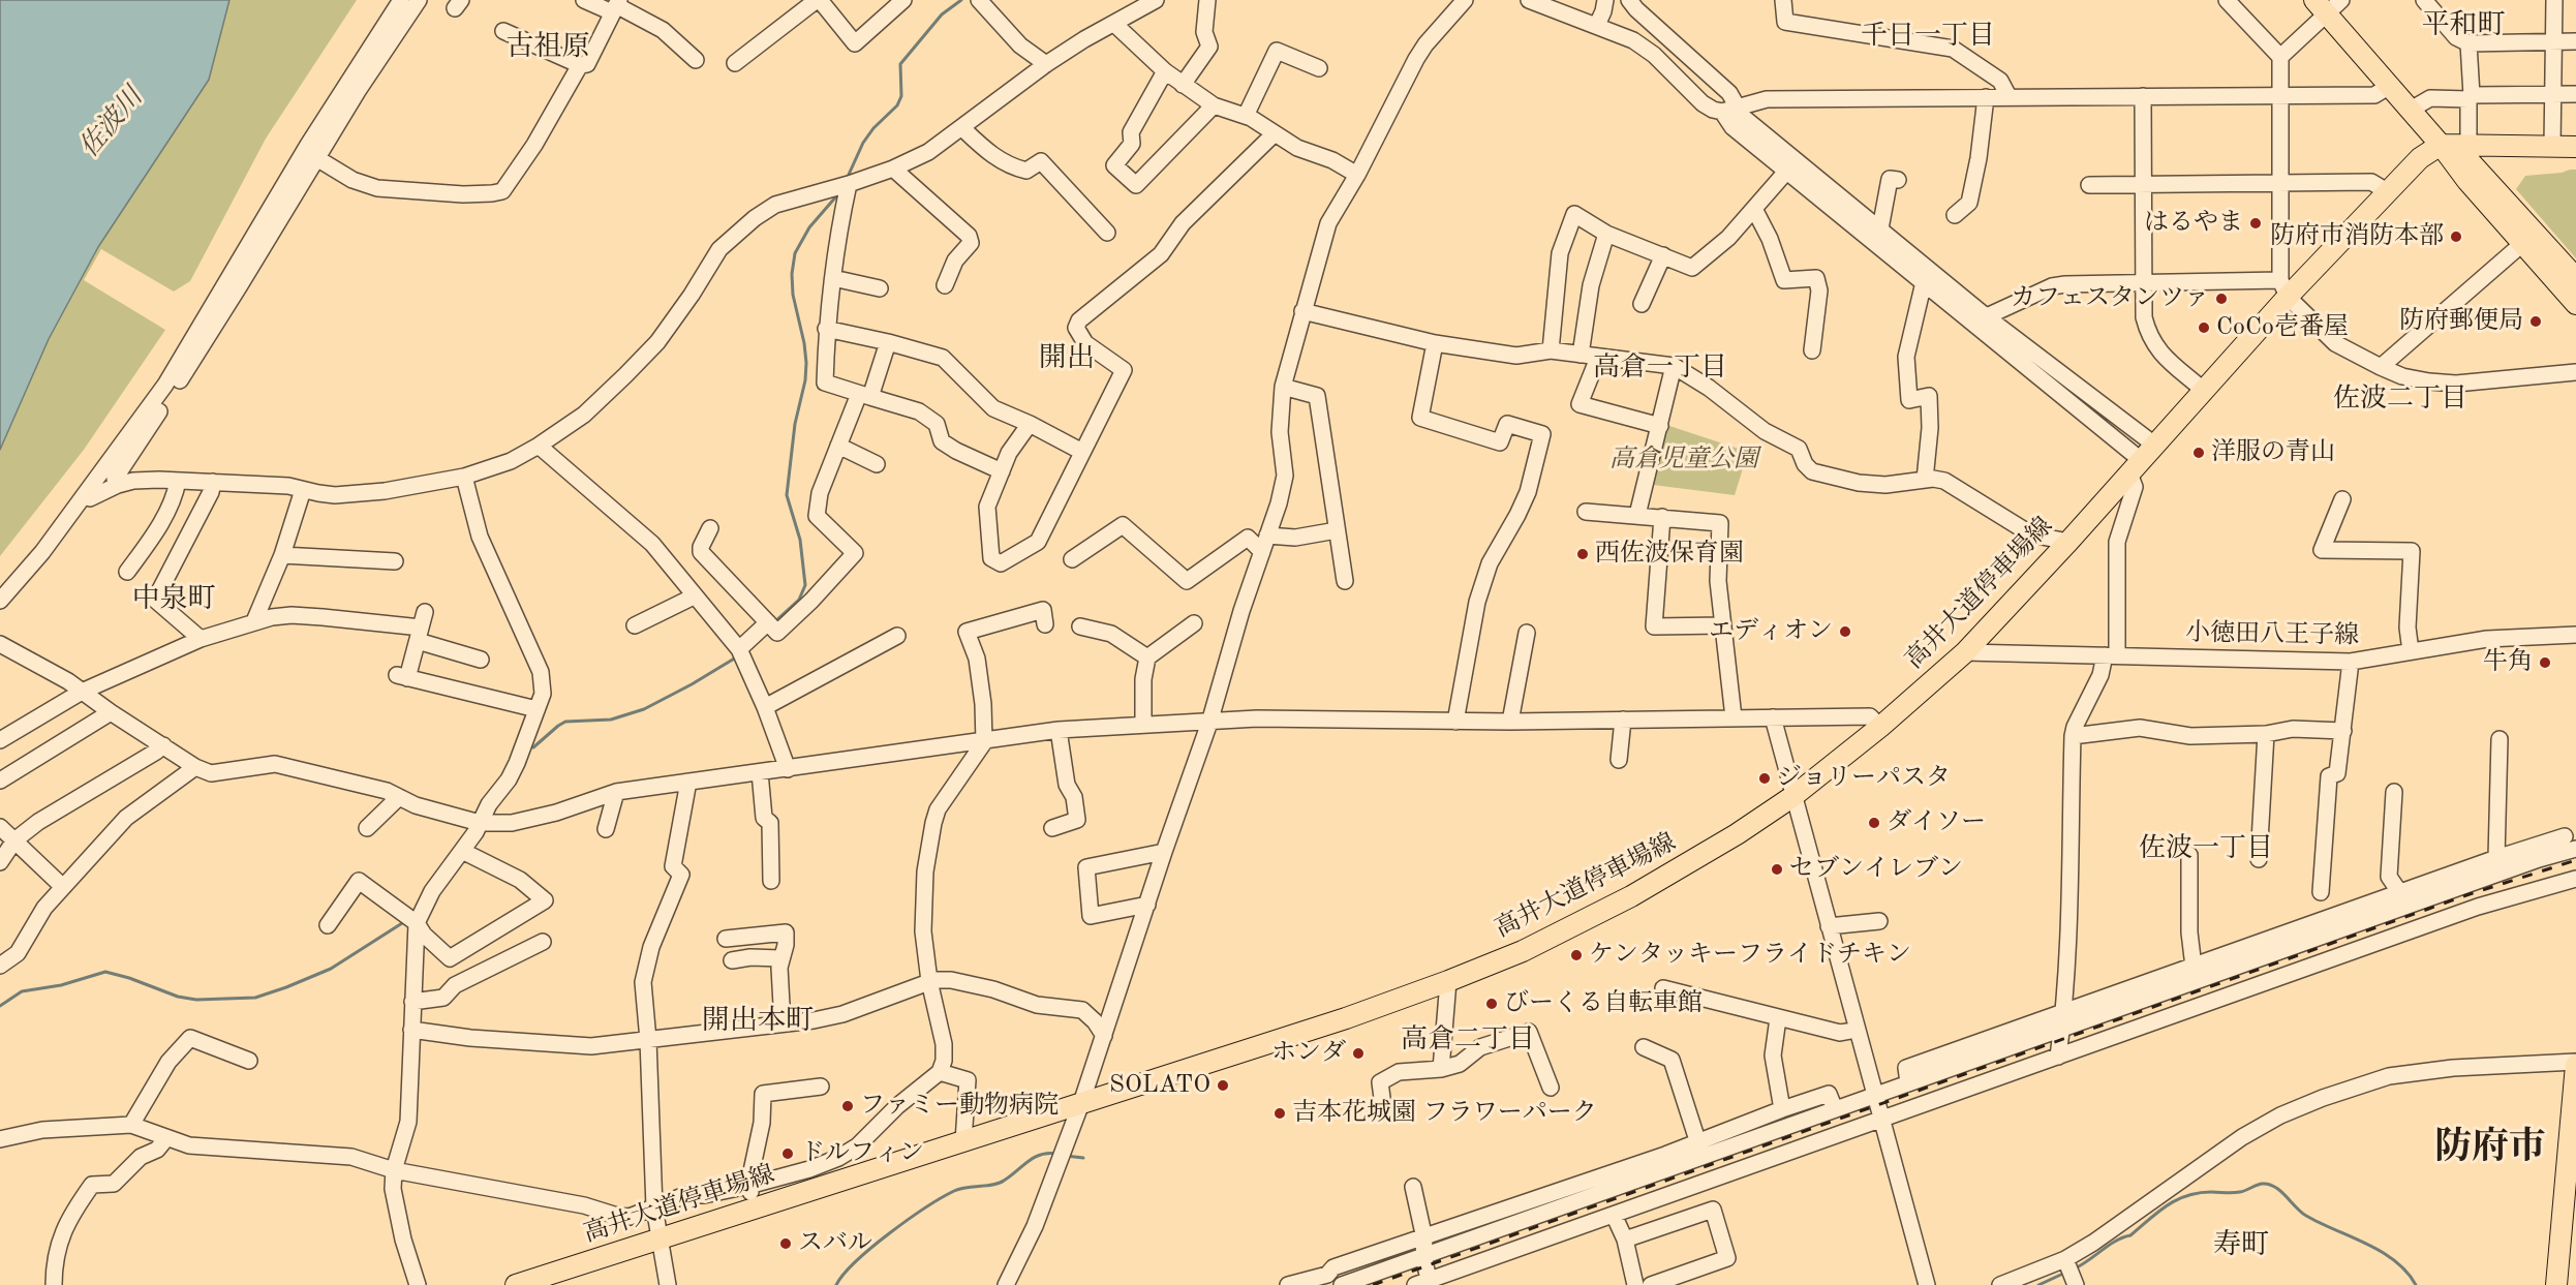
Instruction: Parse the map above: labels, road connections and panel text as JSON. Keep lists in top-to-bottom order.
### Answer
{
  "streets": {
    "main road": ["高井大道停車場線"],
    "street": ["小徳田八王子線"]
  },
  "crossings": [
    ["高井大道停車場線", "小徳田八王子線"]
  ],
  "districts": [
    "平和町",
    "千日一丁目",
    "古祖原",
    "開出",
    "高倉一丁目",
    "佐波二丁目",
    "中泉町",
    "佐波一丁目",
    "開出本町",
    "高倉二丁目",
    "防府市",
    "寿町"
  ],
  "water": ["佐波川"],
  "parks": ["高倉児童公園"],
  "places": [
    "はるやま",
    "防府市消防本部",
    "カフェスタンツァ",
    "防府郵便局",
    "CoCo壱番屋",
    "洋服の青山",
    "西佐波保育園",
    "エディオン",
    "牛角",
    "ジョリーパスタ",
    "ダイソー",
    "セブンイレブン",
    "ケンタッキーフライドチキン",
    "びーくる自転車館",
    "ホンダ",
    "SOLATO",
    "ファミー動物病院",
    "吉本花城園 フラワーパーク",
    "ドルフィン",
    "スバル"
  ]
}
